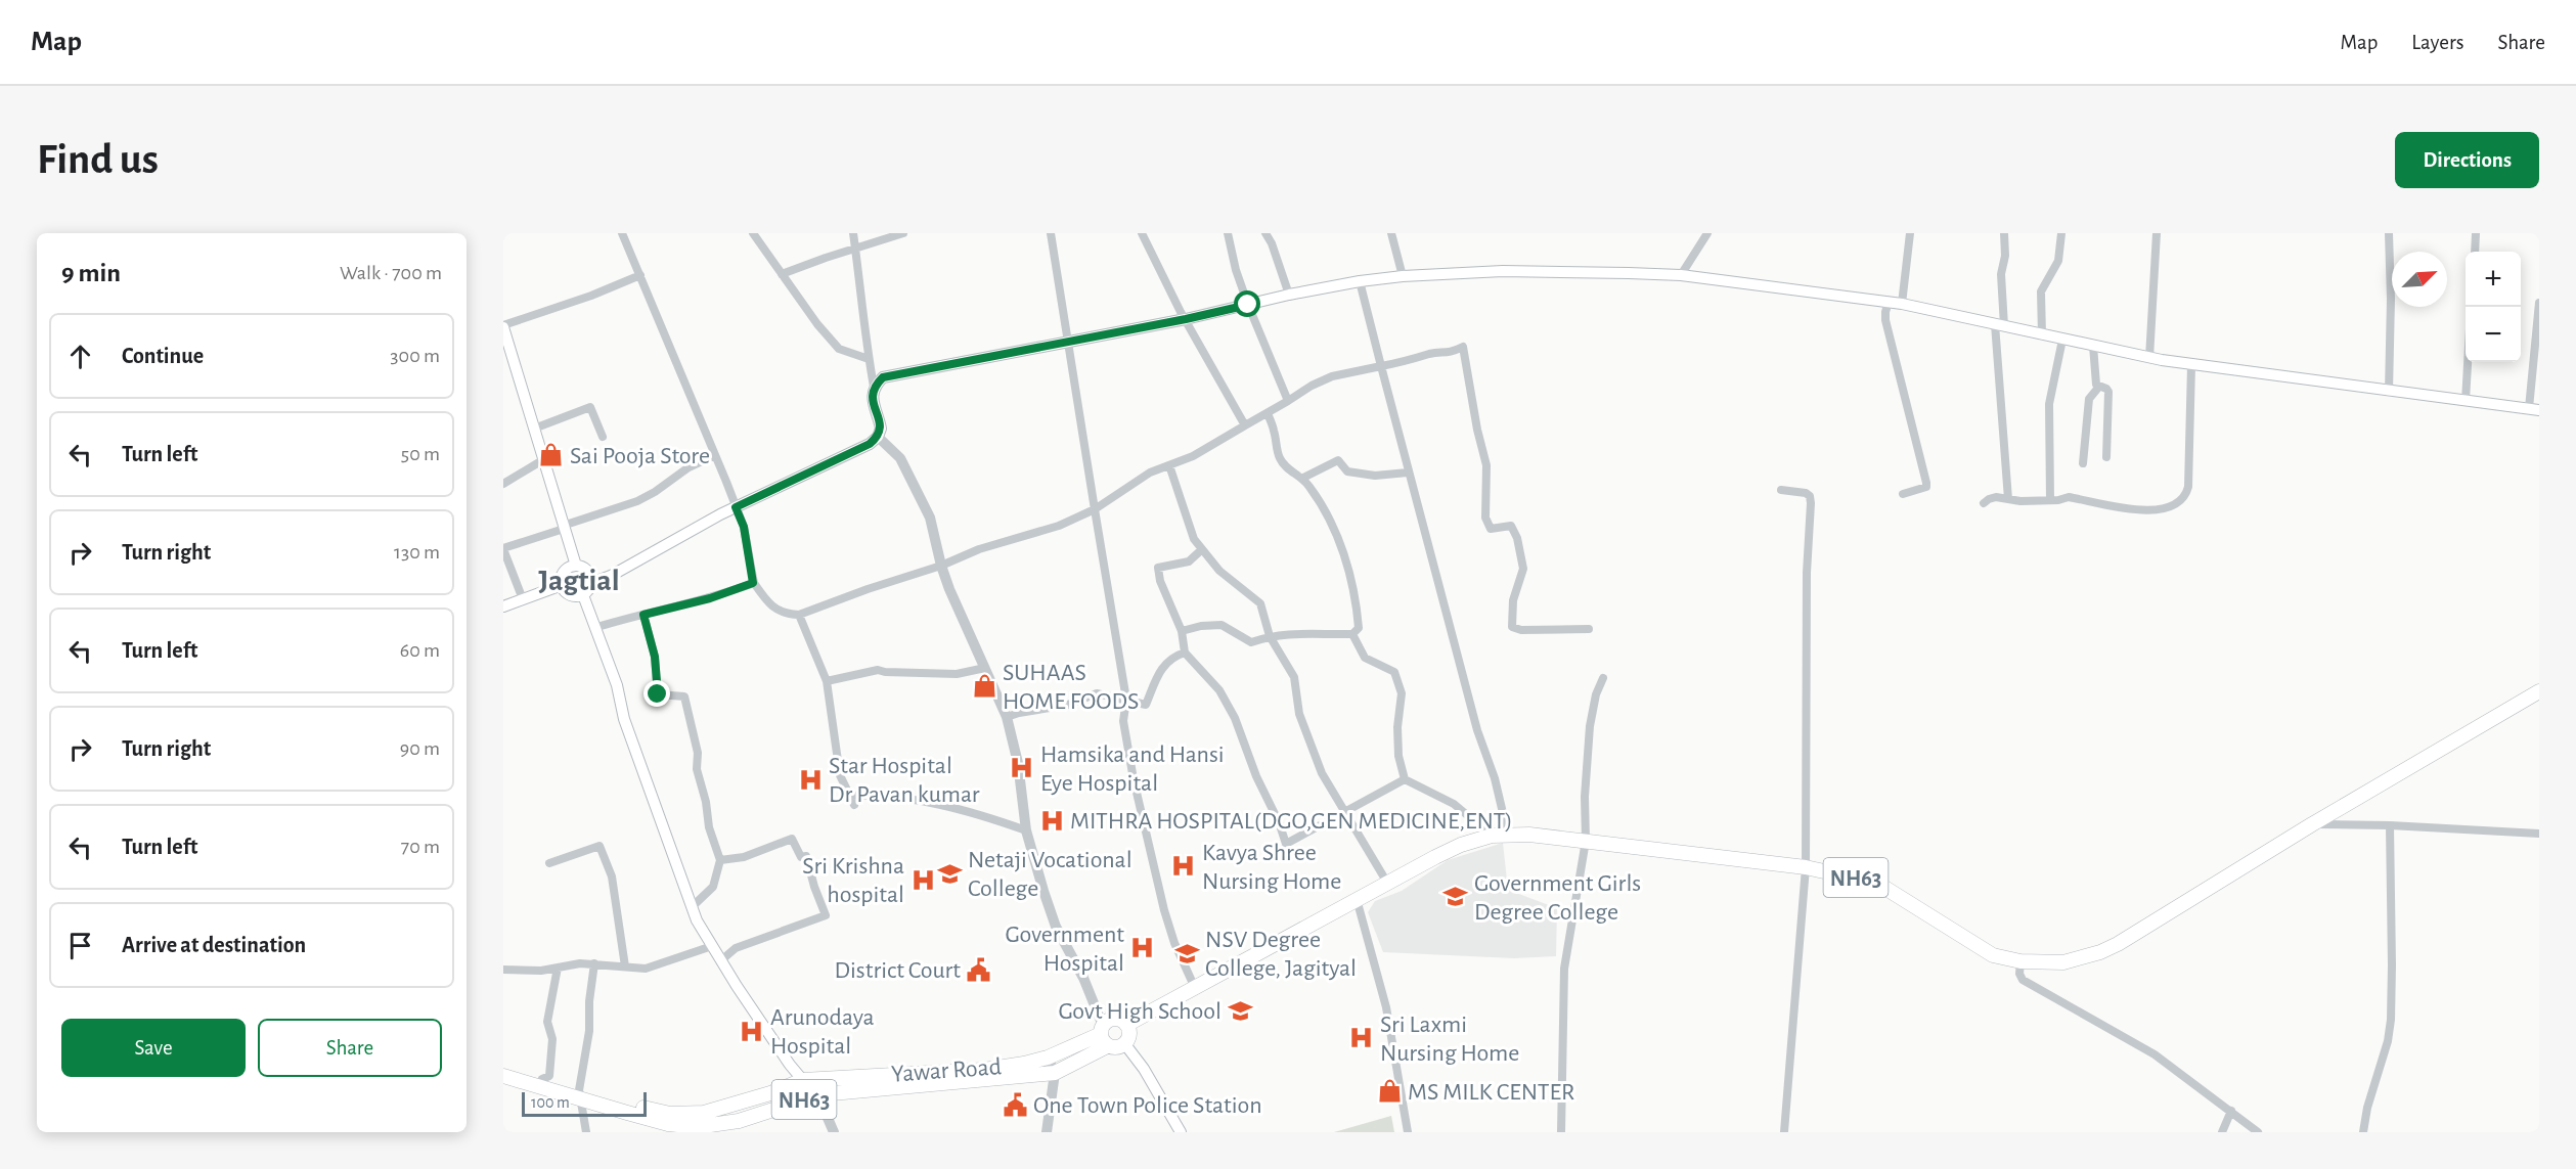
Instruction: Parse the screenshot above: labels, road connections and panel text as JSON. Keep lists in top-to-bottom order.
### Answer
{
  "streets": {
    "highway": ["NH63", "Yawar Road"]
  },
  "crossings": [
    ["NH63", "Yawar Road"]
  ],
  "districts": ["Jagtial"],
  "places": {
    "shop": ["Sai Pooja Store", "SUHAAS HOME FOODS", "MS MILK CENTER"],
    "hospital": [
      "Hamsika and Hansi Eye Hospital",
      "Star Hospital Dr Pavan kumar",
      "MITHRA HOSPITAL(DGO,GEN MEDICINE,ENT)",
      "Kavya Shree Nursing Home",
      "Sri Krishna hospital",
      "Government Hospital",
      "Arunodaya Hospital",
      "Sri Laxmi Nursing Home"
    ],
    "school or university": [
      "Netaji Vocational College",
      "Government Girls Degree College",
      "NSV Degree College, Jagityal",
      "Govt High School"
    ],
    "public building": ["District Court", "One Town Police Station"]
  },
  "scale_bar": "100 m",
  "north": "top right",
  "page": {
    "header": "Map",
    "nav": ["Map", "Layers", "Share"],
    "buttons": [
      "Directions",
      ["Save", "Share"]
    ],
    "title": "Find us",
    "heading": ["9 min", "Walk · 700 m"],
    "map_buttons": ["+", "−"],
    "list": [
      ["Continue", "300 m"],
      ["Turn left", "50 m"],
      ["Turn right", "130 m"],
      ["Turn left", "60 m"],
      ["Turn right", "90 m"],
      ["Turn left", "70 m"],
      "Arrive at destination"
    ],
    "scale": "100 m"
  }
}
